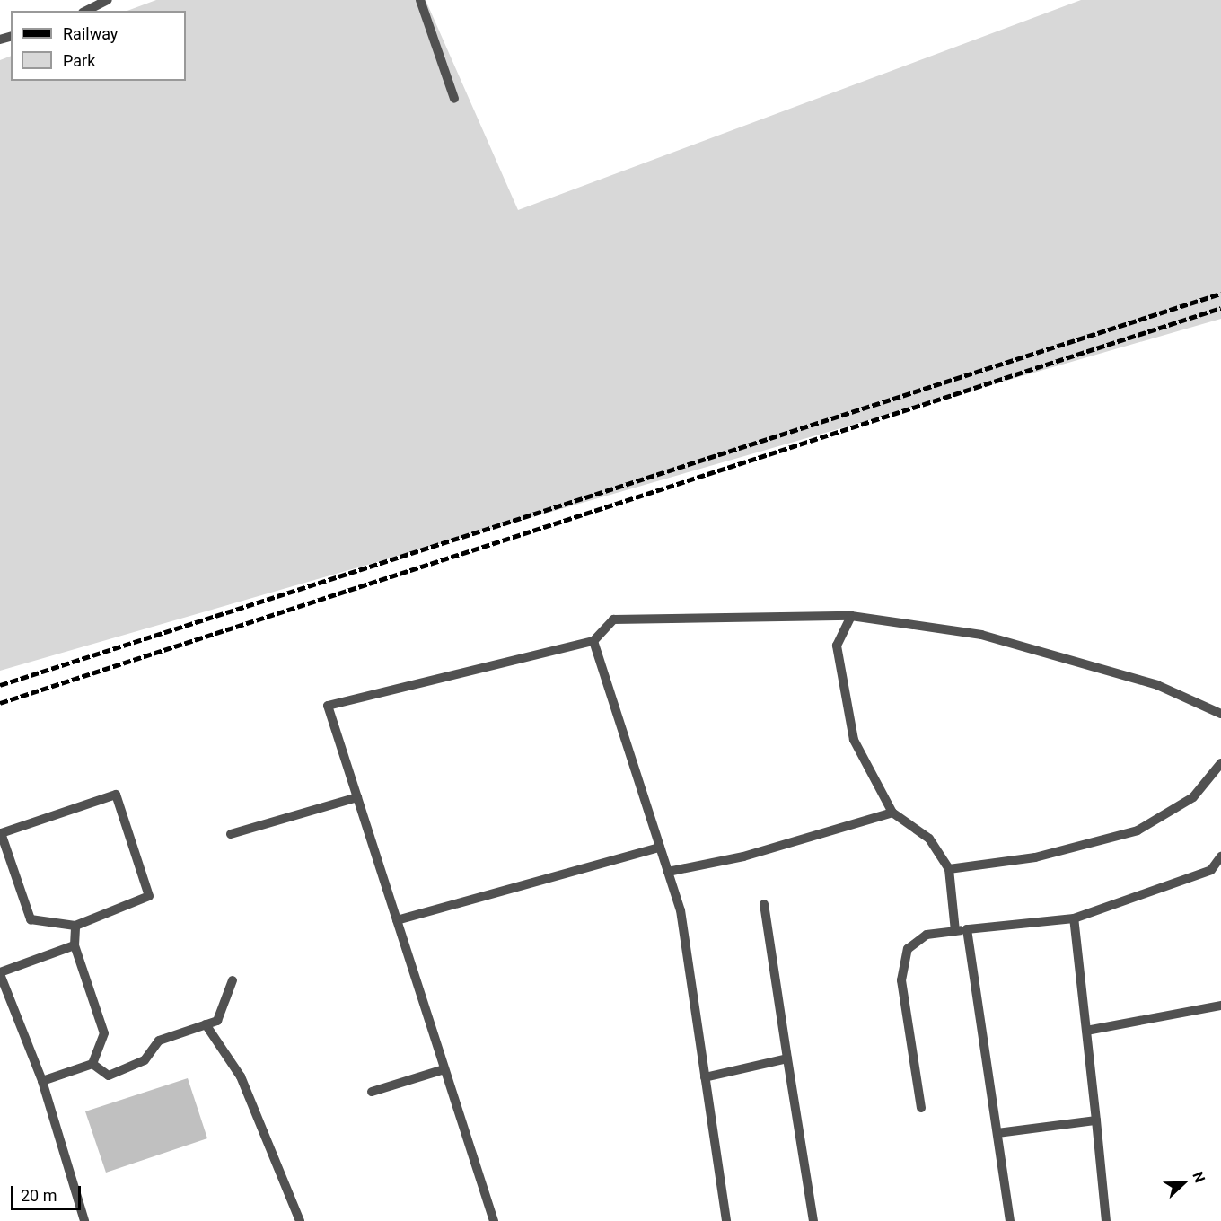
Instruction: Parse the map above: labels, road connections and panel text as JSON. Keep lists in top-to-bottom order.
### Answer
{
  "legend": ["Railway", "Park"],
  "scale_bar": "20 m",
  "north": "right"
}
